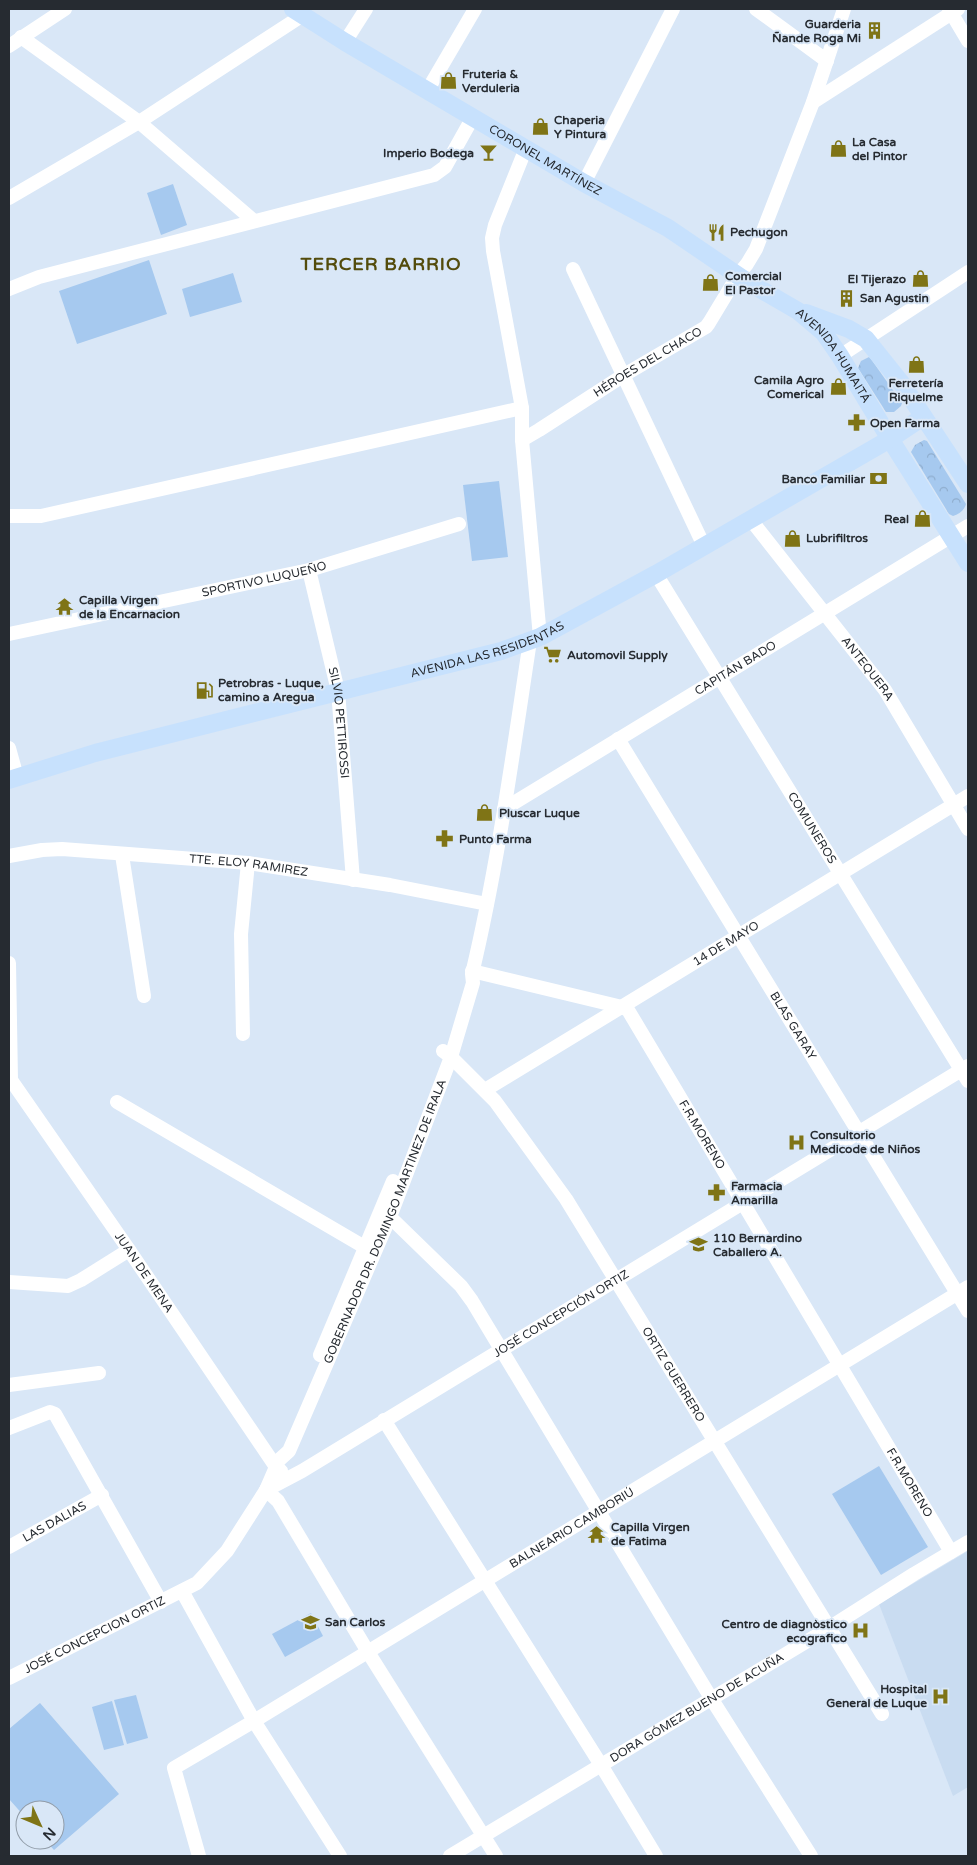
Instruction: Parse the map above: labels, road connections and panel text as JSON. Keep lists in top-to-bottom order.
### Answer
{
  "streets": {
    "main road": ["CORONEL MARTÍNEZ", "AVENIDA HUMAITÁ", "AVENIDA LAS RESIDENTAS"],
    "street": [
      "HÉROES DEL CHACO",
      "SPORTIVO LUQUEÑO",
      "CAPITÁN BADO",
      "ANTEQUERA",
      "SILVIO PETTIROSSI",
      "COMUNEROS",
      "TTE. ELOY RAMIREZ",
      "14 DE MAYO",
      "BLAS GARAY",
      "F.R.MORENO",
      "GOBERNADOR DR. DOMINGO MARTINEZ DE IRALA",
      "JUAN DE MENA",
      "JOSÉ CONCEPCIÓN ORTIZ",
      "ORTIZ GUERRERO",
      "LAS DALIAS",
      "BALNEARIO CAMBORIÚ",
      "JOSÉ CONCEPCION ORTIZ",
      "DORA GÓMEZ BUENO DE ACUÑA"
    ]
  },
  "crossings": [
    ["CORONEL MARTÍNEZ", "AVENIDA HUMAITÁ"],
    ["CORONEL MARTÍNEZ", "HÉROES DEL CHACO"],
    ["CORONEL MARTÍNEZ", "GOBERNADOR DR. DOMINGO MARTINEZ DE IRALA"],
    ["AVENIDA HUMAITÁ", "AVENIDA LAS RESIDENTAS"],
    ["AVENIDA HUMAITÁ", "CAPITÁN BADO"],
    ["HÉROES DEL CHACO", "GOBERNADOR DR. DOMINGO MARTINEZ DE IRALA"],
    ["SPORTIVO LUQUEÑO", "SILVIO PETTIROSSI"],
    ["AVENIDA LAS RESIDENTAS", "ANTEQUERA"],
    ["AVENIDA LAS RESIDENTAS", "SILVIO PETTIROSSI"],
    ["AVENIDA LAS RESIDENTAS", "COMUNEROS"],
    ["AVENIDA LAS RESIDENTAS", "GOBERNADOR DR. DOMINGO MARTINEZ DE IRALA"],
    ["CAPITÁN BADO", "ANTEQUERA"],
    ["CAPITÁN BADO", "COMUNEROS"],
    ["CAPITÁN BADO", "BLAS GARAY"],
    ["CAPITÁN BADO", "GOBERNADOR DR. DOMINGO MARTINEZ DE IRALA"],
    ["ANTEQUERA", "14 DE MAYO"],
    ["SILVIO PETTIROSSI", "TTE. ELOY RAMIREZ"],
    ["COMUNEROS", "14 DE MAYO"],
    ["COMUNEROS", "JOSÉ CONCEPCIÓN ORTIZ"],
    ["TTE. ELOY RAMIREZ", "GOBERNADOR DR. DOMINGO MARTINEZ DE IRALA"],
    ["14 DE MAYO", "BLAS GARAY"],
    ["14 DE MAYO", "F.R.MORENO"],
    ["14 DE MAYO", "ORTIZ GUERRERO"],
    ["BLAS GARAY", "JOSÉ CONCEPCIÓN ORTIZ"],
    ["BLAS GARAY", "BALNEARIO CAMBORIÚ"],
    ["F.R.MORENO", "JOSÉ CONCEPCIÓN ORTIZ"],
    ["F.R.MORENO", "BALNEARIO CAMBORIÚ"],
    ["F.R.MORENO", "DORA GÓMEZ BUENO DE ACUÑA"],
    ["GOBERNADOR DR. DOMINGO MARTINEZ DE IRALA", "JUAN DE MENA"],
    ["GOBERNADOR DR. DOMINGO MARTINEZ DE IRALA", "JOSÉ CONCEPCIÓN ORTIZ"],
    ["GOBERNADOR DR. DOMINGO MARTINEZ DE IRALA", "ORTIZ GUERRERO"],
    ["JOSÉ CONCEPCIÓN ORTIZ", "ORTIZ GUERRERO"],
    ["ORTIZ GUERRERO", "BALNEARIO CAMBORIÚ"],
    ["ORTIZ GUERRERO", "DORA GÓMEZ BUENO DE ACUÑA"]
  ],
  "districts": ["TERCER BARRIO"],
  "places": {
    "building": ["Guarderia Ñande Roga Mi", "San Agustin"],
    "shop": [
      "Fruteria & Verduleria",
      "Chaperia Y Pintura",
      "La Casa del Pintor",
      "El Tijerazo",
      "Comercial El Pastor",
      "Ferretería Riquelme",
      "Camila Agro Comerical",
      "Real",
      "Lubrifiltros",
      "Pluscar Luque"
    ],
    "bar": ["Imperio Bodega"],
    "restaurant": ["Pechugon"],
    "pharmacy": ["Open Farma", "Punto Farma", "Farmacia Amarilla"],
    "bank": ["Banco Familiar"],
    "temple": ["Capilla Virgen de la Encarnacion", "Capilla Virgen de Fatima"],
    "supermarket": ["Automovil Supply"],
    "fuel station": ["Petrobras - Luque, camino a Aregua"],
    "hospital": ["Consultorio Medicode de Niños", "Centro de diagnòstico ecografico", "Hospital General de Luque"],
    "school or university": ["110 Bernardino Caballero A.", "San Carlos"]
  },
  "north": "bottom right"
}
